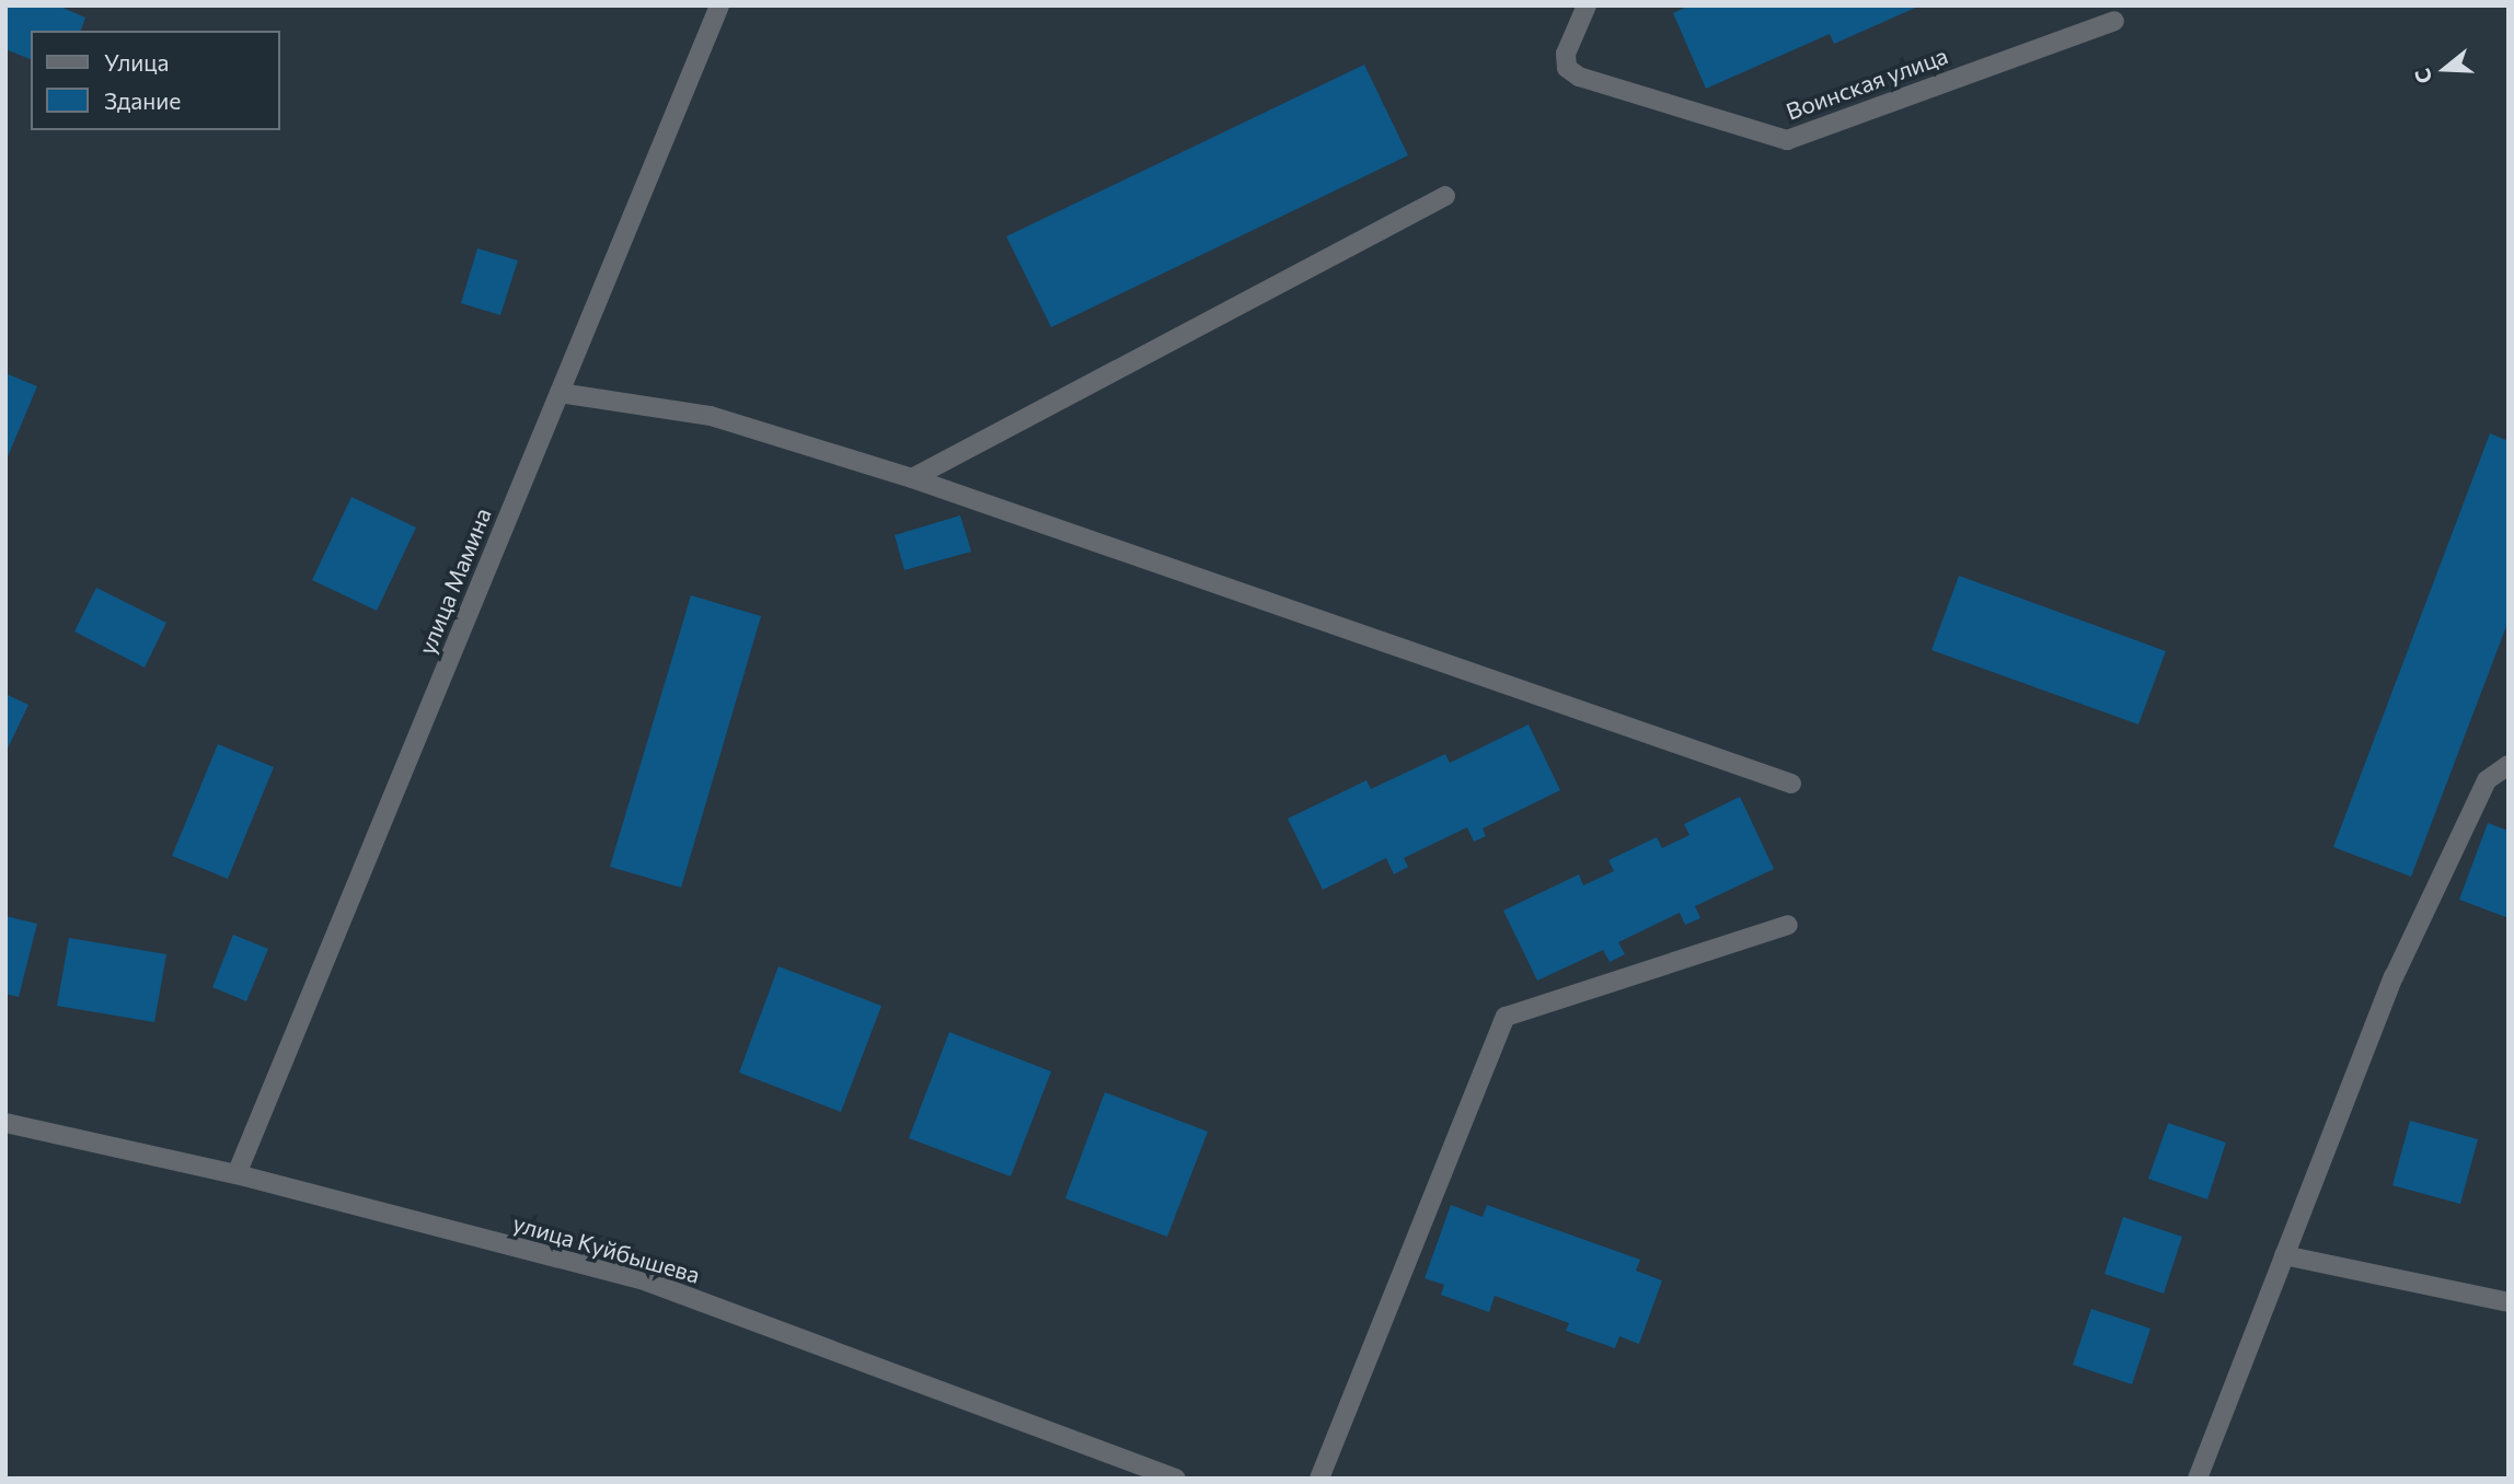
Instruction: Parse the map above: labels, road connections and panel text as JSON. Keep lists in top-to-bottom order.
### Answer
{
  "streets": {
    "street": ["Воинская улица", "улица Мамина", "улица Куйбышева"]
  },
  "crossings": [
    ["улица Мамина", "улица Куйбышева"]
  ],
  "legend": ["Улица", "Здание"],
  "north": "left"
}
